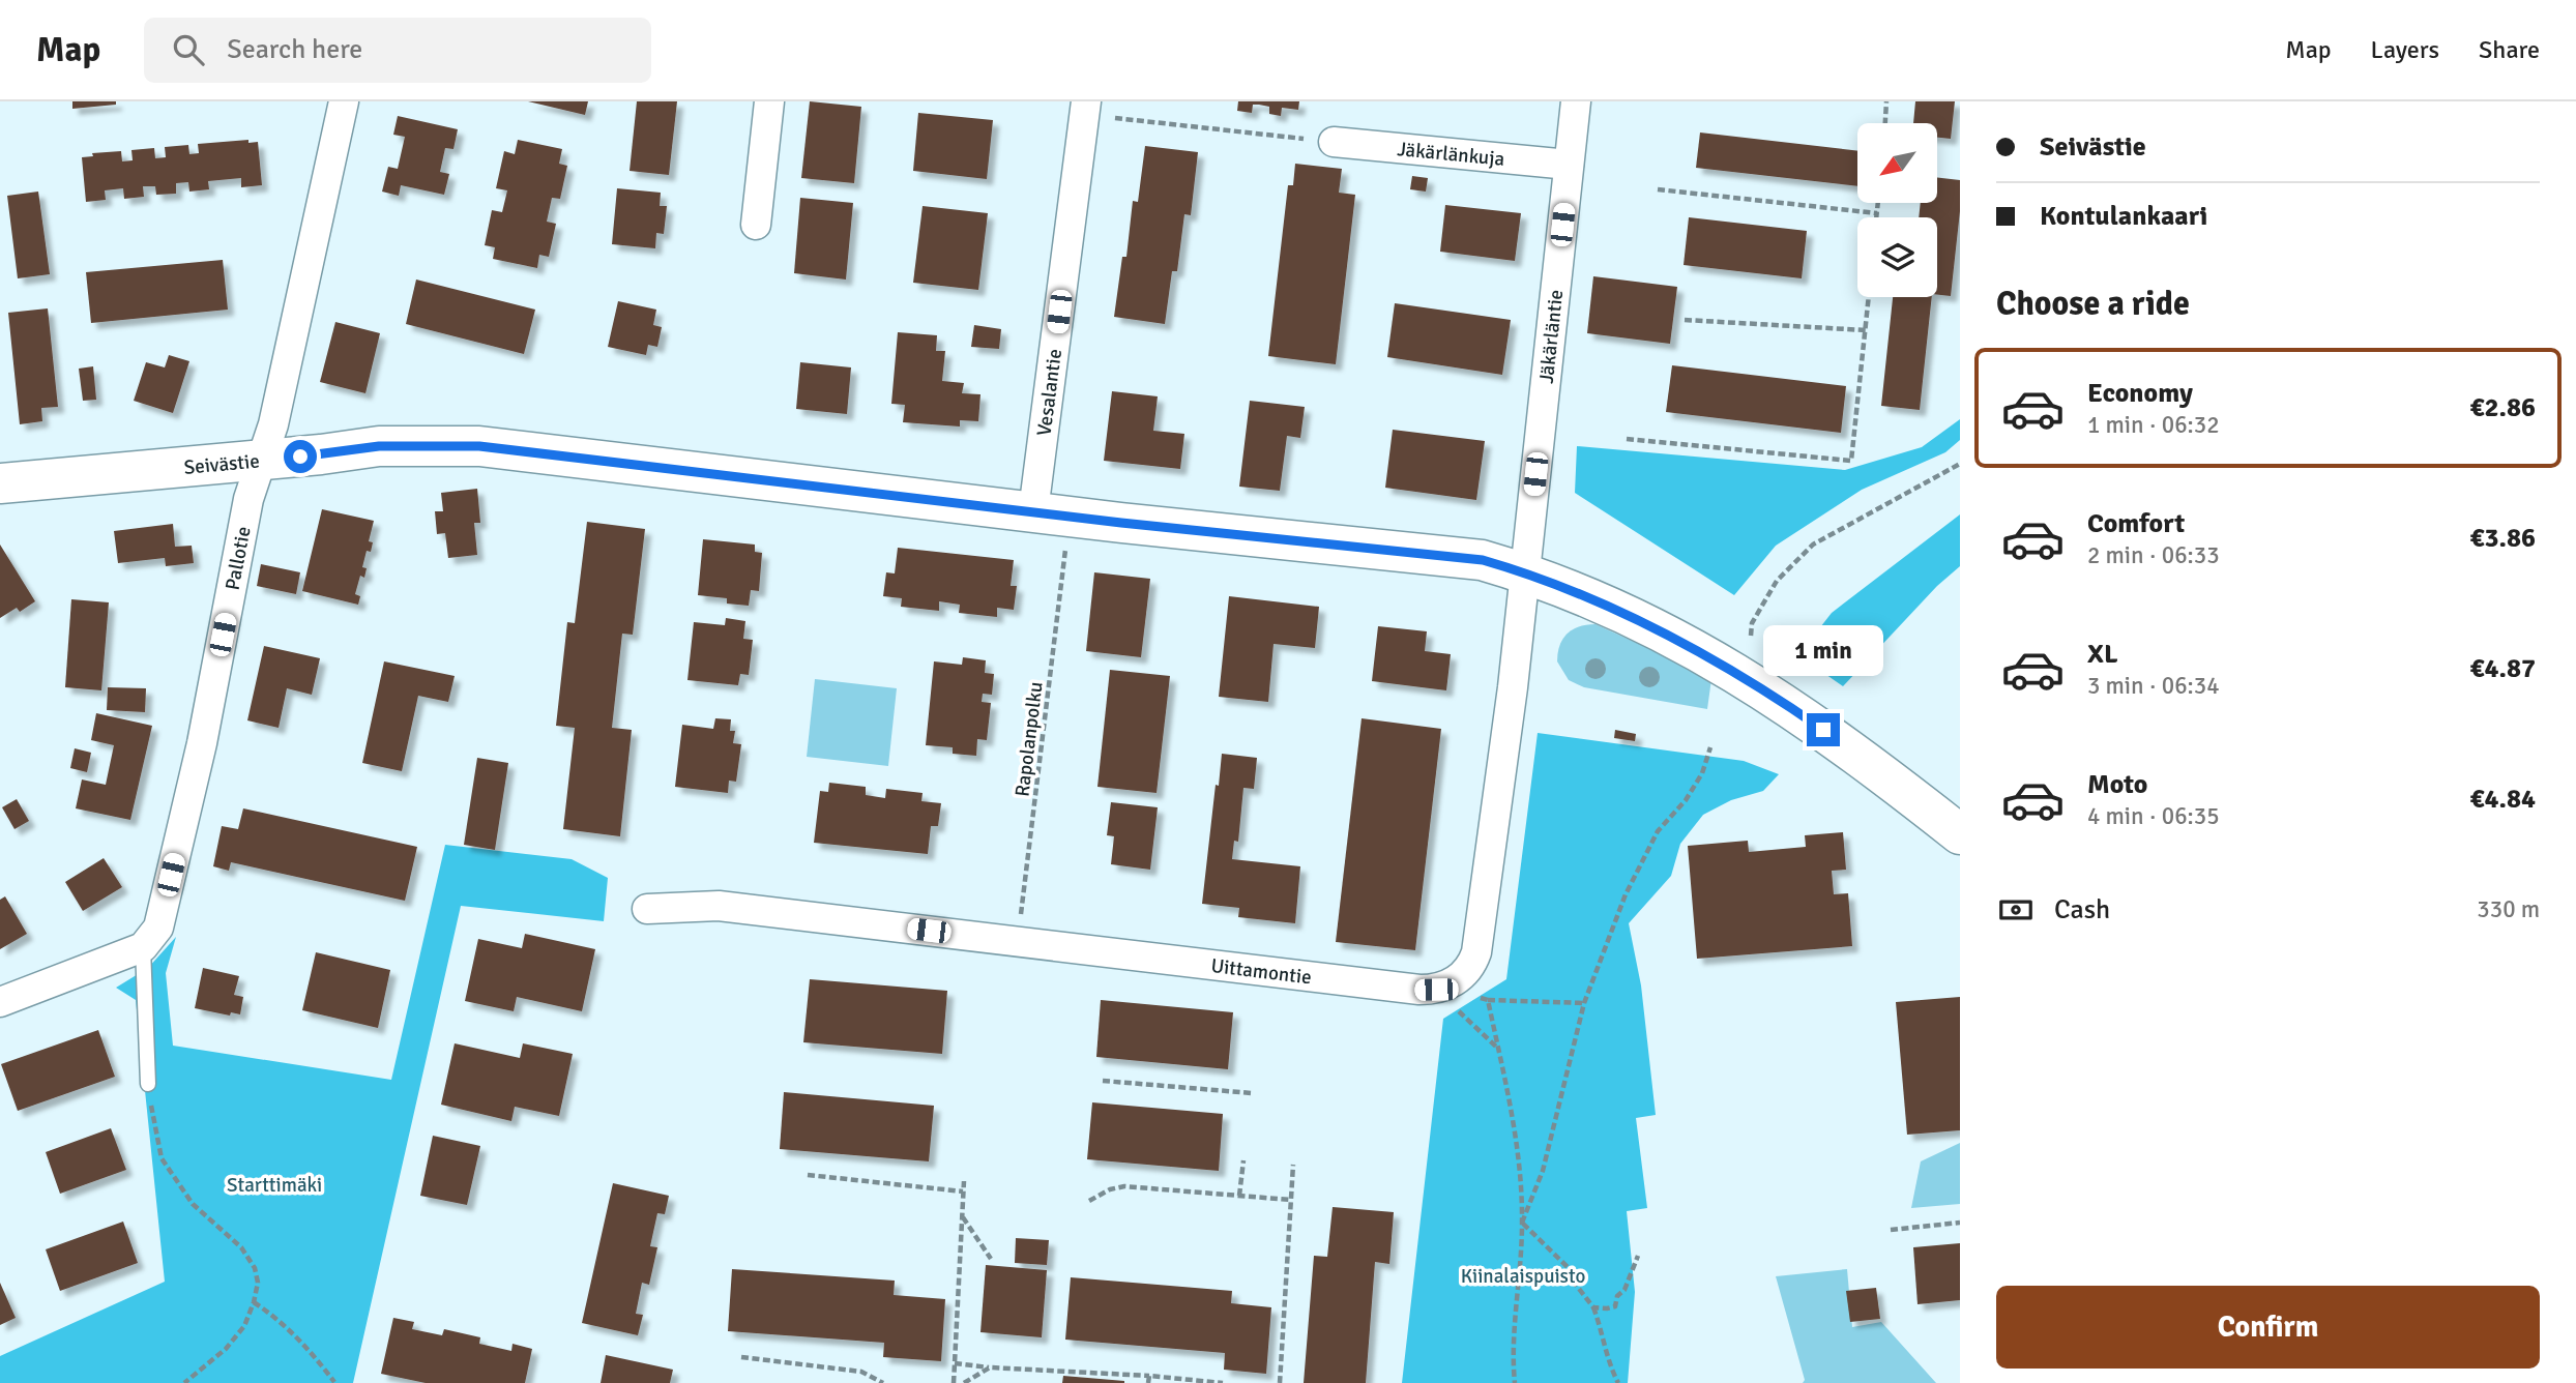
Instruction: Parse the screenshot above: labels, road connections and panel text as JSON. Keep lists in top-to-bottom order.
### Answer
{
  "streets": {
    "street": [
      "Jäkärlänkuja",
      "Jäkärläntie",
      "Vesalantie",
      "Seivästie",
      "Pallotie",
      "Uittamontie"
    ],
    "path": ["Rapolanpolku"]
  },
  "crossings": [
    ["Jäkärlänkuja", "Jäkärläntie"],
    ["Jäkärläntie", "Seivästie"],
    ["Vesalantie", "Seivästie"],
    ["Seivästie", "Pallotie"],
    ["Rapolanpolku", "Uittamontie"]
  ],
  "parks": ["Starttimäki", "Kiinalaispuisto"],
  "north": "bottom left",
  "page": {
    "header": "Map",
    "search": "Search here",
    "nav": ["Map", "Layers", "Share"],
    "banner": ["Seivästie", "Kontulankaari"],
    "heading": "Choose a ride",
    "list": [
      {
        "name": "Economy",
        "note": "1 min · 06:32",
        "value": "€2.86"
      },
      {
        "name": "Comfort",
        "note": "2 min · 06:33",
        "value": "€3.86"
      },
      {
        "name": "XL",
        "note": "3 min · 06:34",
        "value": "€4.87"
      },
      {
        "name": "Moto",
        "note": "4 min · 06:35",
        "value": "€4.84"
      }
    ],
    "bubble": "1 min",
    "pay": ["Cash", "330 m"],
    "buttons": "Confirm"
  }
}
